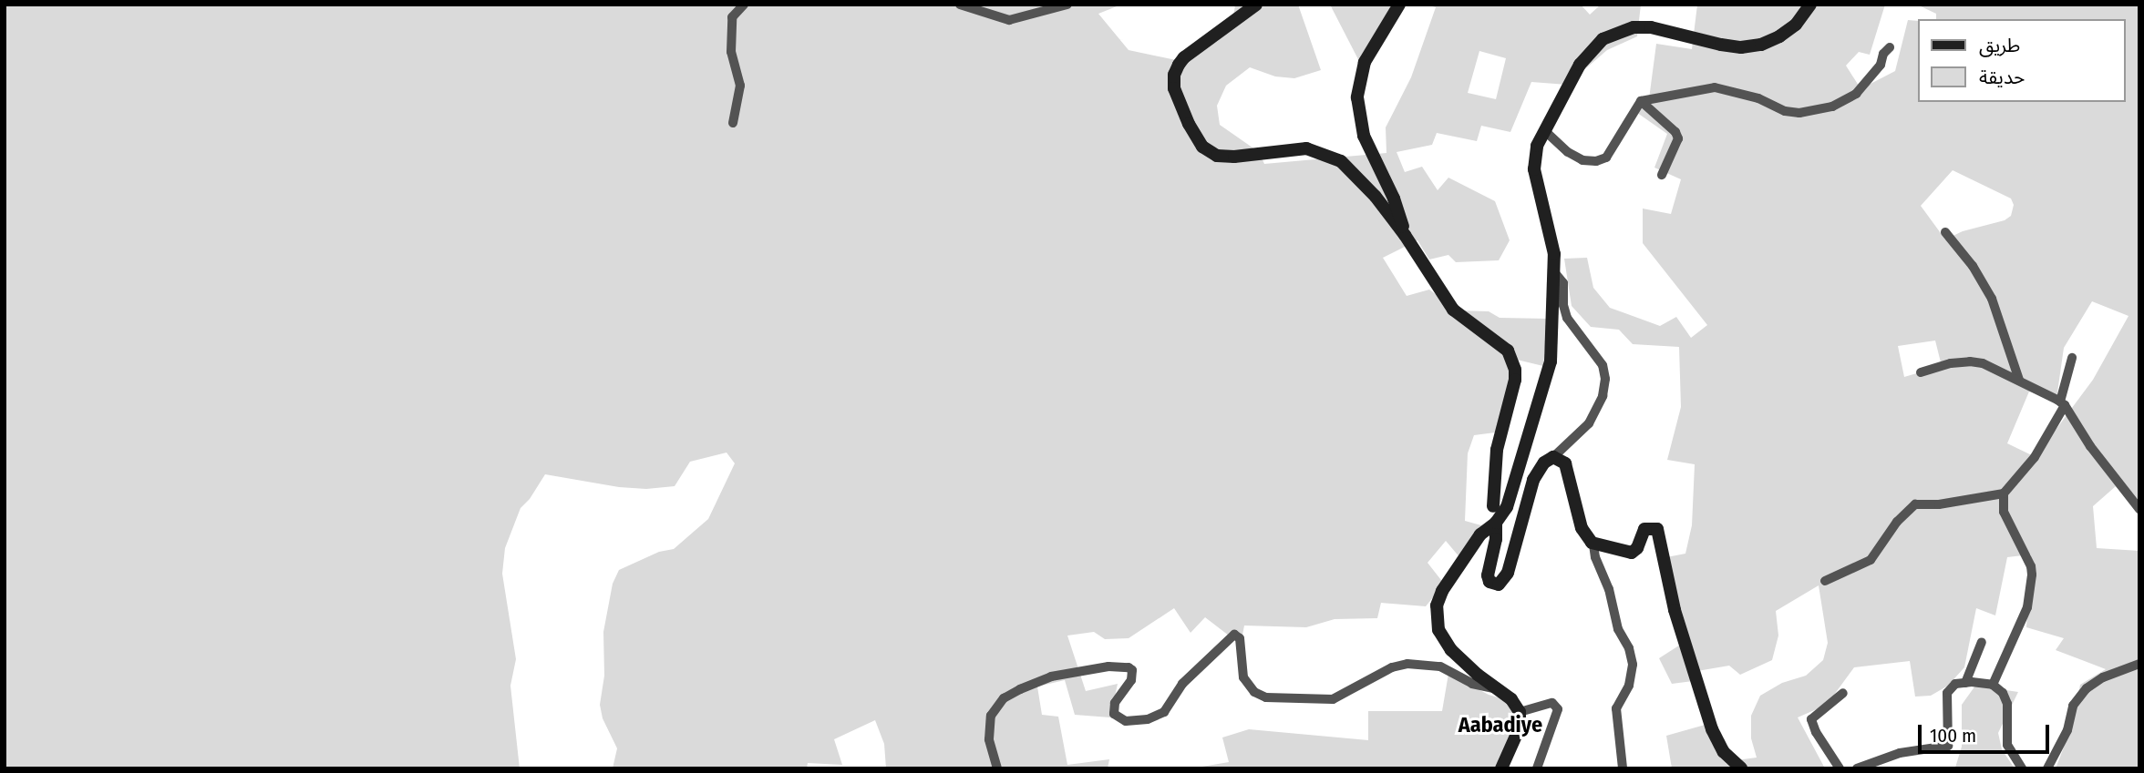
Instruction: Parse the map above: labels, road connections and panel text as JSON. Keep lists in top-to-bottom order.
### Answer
{
  "districts": ["Aabadiye"],
  "legend": ["طريق", "حديقة"],
  "scale_bar": "100 m"
}
